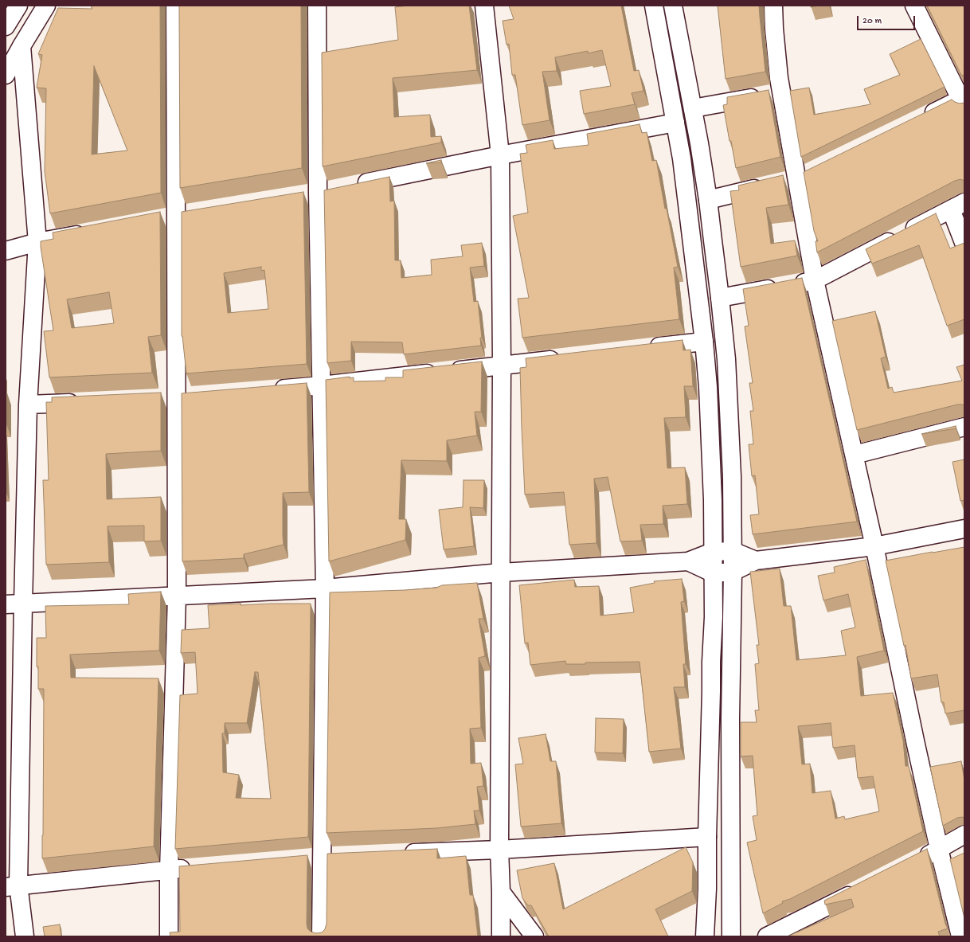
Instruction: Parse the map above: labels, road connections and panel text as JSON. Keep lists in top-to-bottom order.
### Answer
{
  "scale_bar": "20 m"
}
